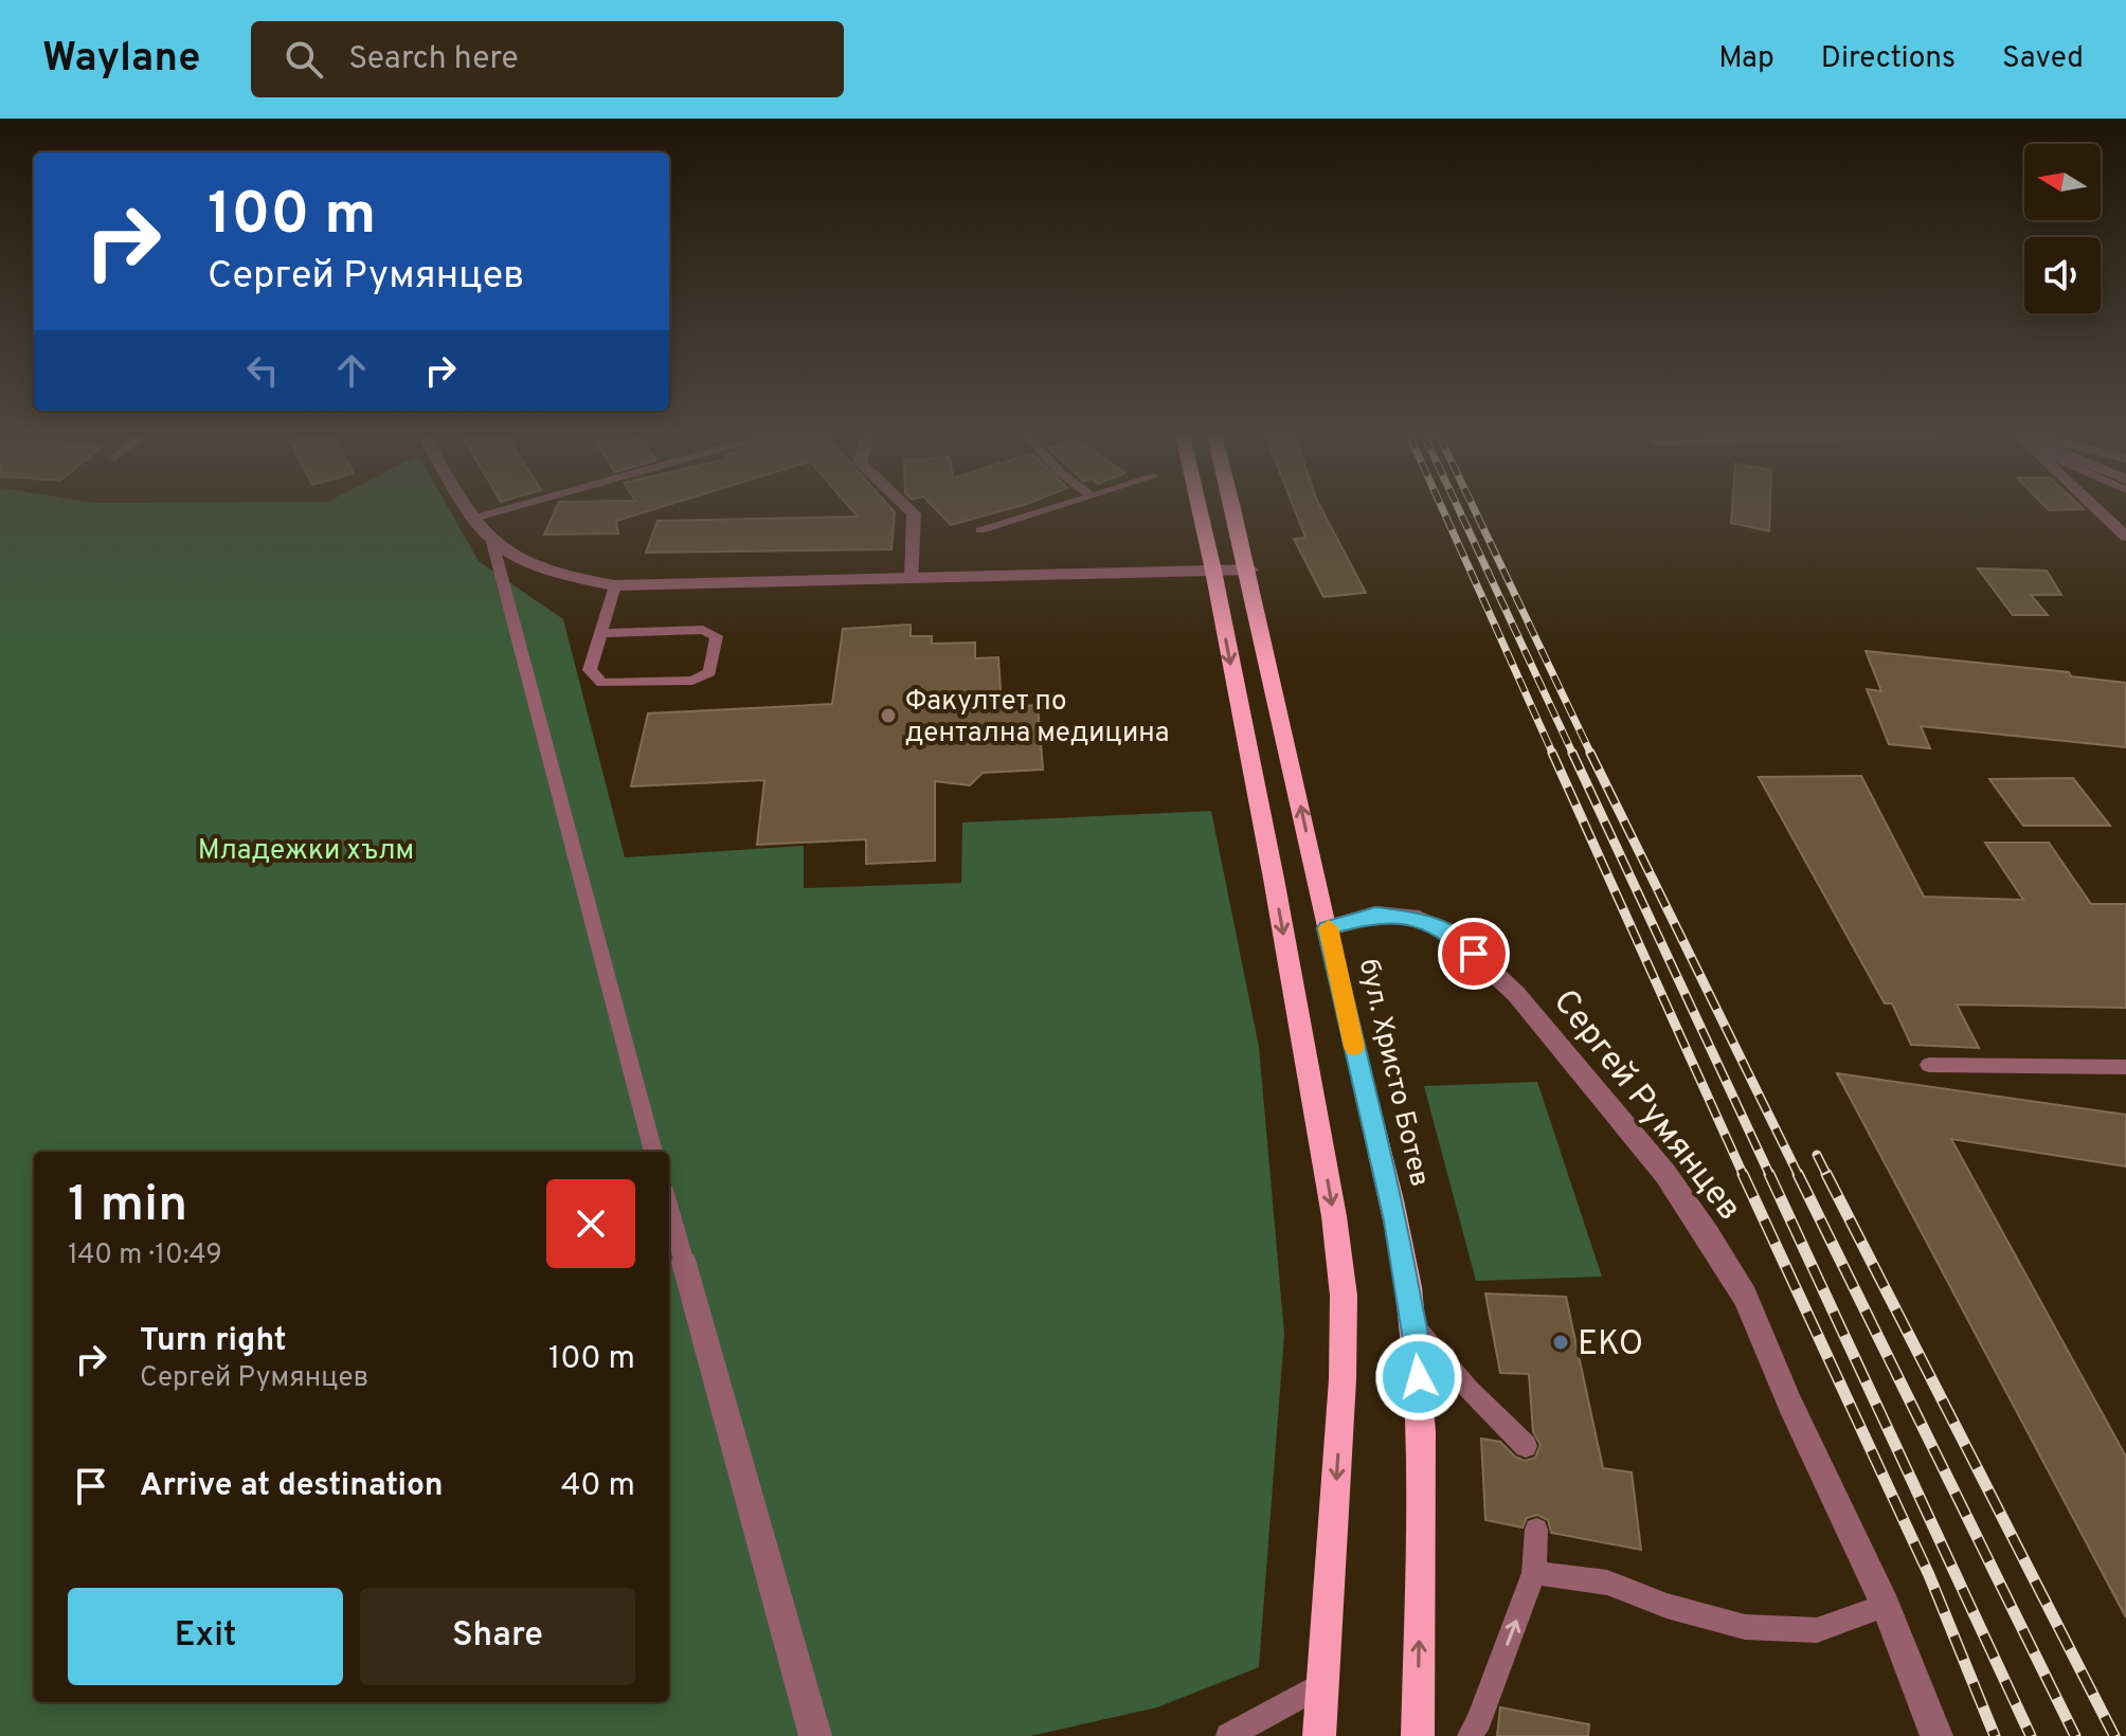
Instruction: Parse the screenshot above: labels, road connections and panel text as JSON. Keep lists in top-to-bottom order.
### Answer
{
  "streets": {
    "main road": ["бул. Христо Ботев"],
    "street": ["Сергей Румянцев"]
  },
  "crossings": [
    ["бул. Христо Ботев", "Сергей Румянцев"]
  ],
  "parks": ["Младежки хълм"],
  "places": ["Факултет по дентална медицина", "EKO"],
  "north": "left",
  "page": {
    "header": "Waylane",
    "search": "Search here",
    "nav": ["Map", "Directions", "Saved"],
    "turn": ["100 m", "Сергей Румянцев"],
    "heading": ["1 min", "140 m · 10:49"],
    "list": [
      {
        "name": "Turn right",
        "note": "Сергей Румянцев",
        "value": "100 m"
      },
      {
        "name": "Arrive at destination",
        "value": "40 m"
      }
    ],
    "buttons": ["Exit", "Share"]
  }
}
